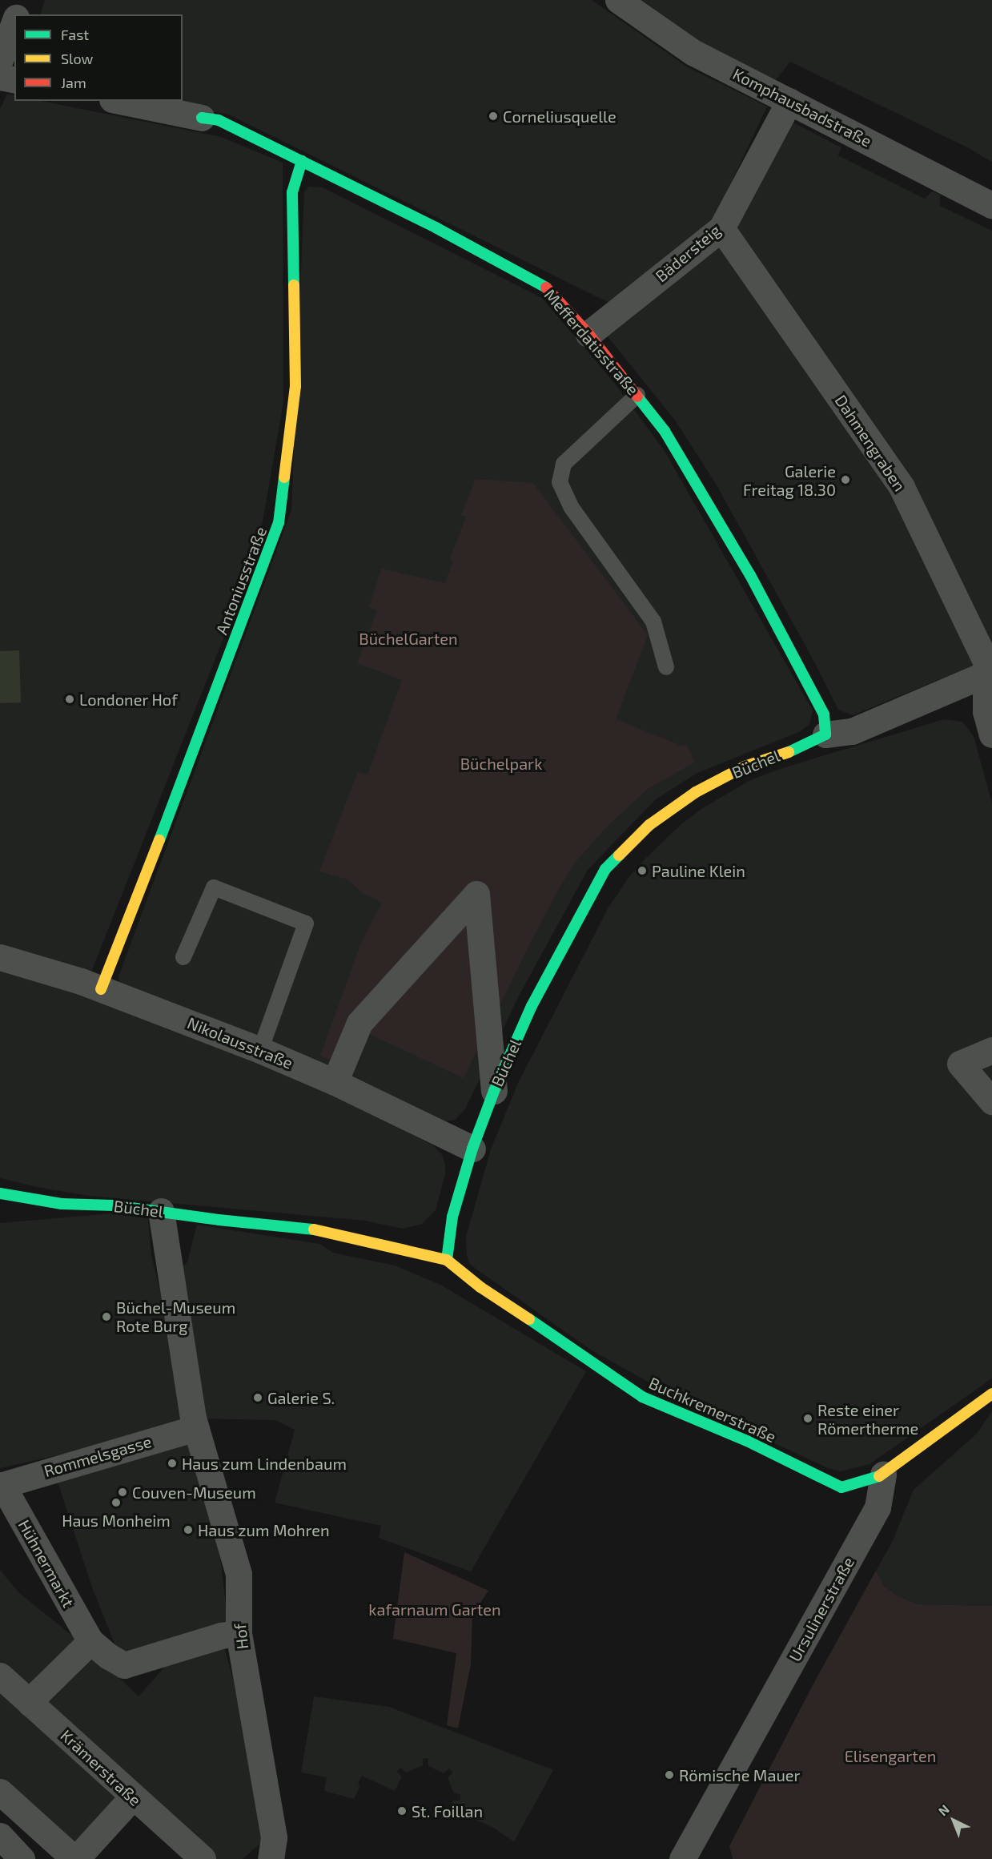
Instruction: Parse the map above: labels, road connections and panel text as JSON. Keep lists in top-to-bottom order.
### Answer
{
  "streets": {
    "street": [
      "Komphausbadstraße",
      "Bädersteig",
      "Mefferdatisstraße",
      "Dahmengraben",
      "Antoniusstraße",
      "Büchel",
      "Nikolausstraße",
      "Buchkremerstraße",
      "Rommelsgasse",
      "Hühnermarkt",
      "Ursulinerstraße",
      "Hof",
      "Krämerstraße"
    ]
  },
  "crossings": [
    ["Komphausbadstraße", "Bädersteig"],
    ["Bädersteig", "Mefferdatisstraße"],
    ["Bädersteig", "Dahmengraben"],
    ["Mefferdatisstraße", "Antoniusstraße"],
    ["Mefferdatisstraße", "Büchel"],
    ["Dahmengraben", "Büchel"],
    ["Antoniusstraße", "Nikolausstraße"],
    ["Büchel", "Nikolausstraße"],
    ["Büchel", "Buchkremerstraße"],
    ["Büchel", "Hof"],
    ["Buchkremerstraße", "Ursulinerstraße"],
    ["Rommelsgasse", "Hühnermarkt"],
    ["Rommelsgasse", "Hof"]
  ],
  "parks": [
    "BüchelGarten",
    "Büchelpark",
    "kafarnaum Garten",
    "Elisengarten"
  ],
  "places": [
    "Corneliusquelle",
    "Galerie Freitag 18.30",
    "Londoner Hof",
    "Pauline Klein",
    "Büchel-Museum Rote Burg",
    "Galerie S.",
    "Reste einer Römertherme",
    "Haus zum Lindenbaum",
    "Couven-Museum",
    "Haus Monheim",
    "Haus zum Mohren",
    "Römische Mauer",
    "St. Foillan"
  ],
  "legend": ["Fast", "Slow", "Jam"],
  "north": "top left"
}
